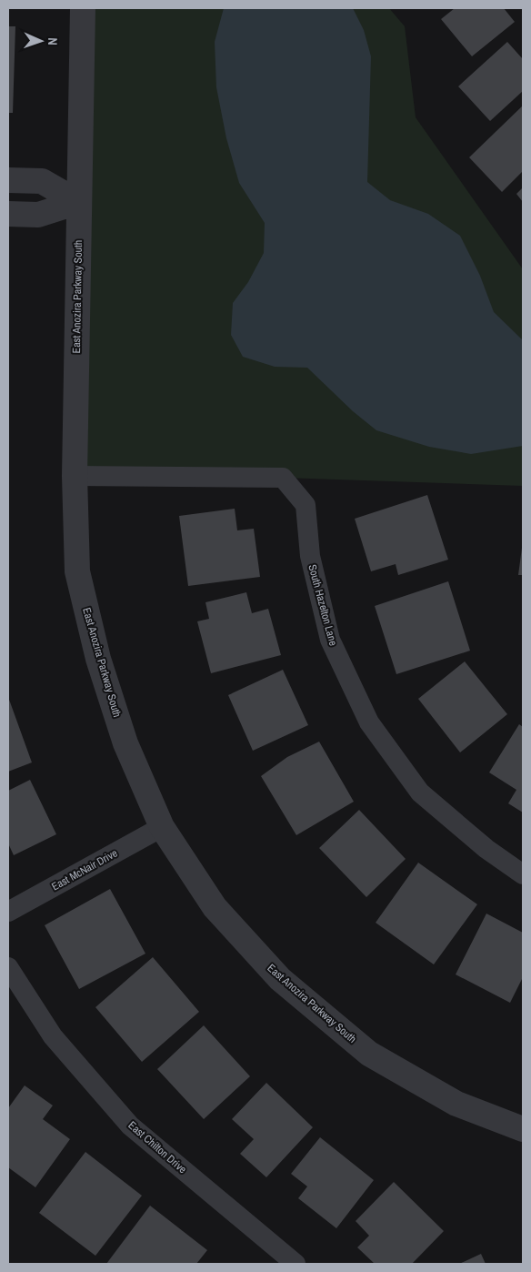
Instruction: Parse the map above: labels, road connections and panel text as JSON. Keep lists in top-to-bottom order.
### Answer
{
  "streets": {
    "street": [
      "East Anozira Parkway South",
      "South Hazelton Lane",
      "East McNair Drive",
      "East Chilton Drive"
    ]
  },
  "crossings": [
    ["East Anozira Parkway South", "South Hazelton Lane"],
    ["East Anozira Parkway South", "East McNair Drive"]
  ],
  "north": "right"
}
